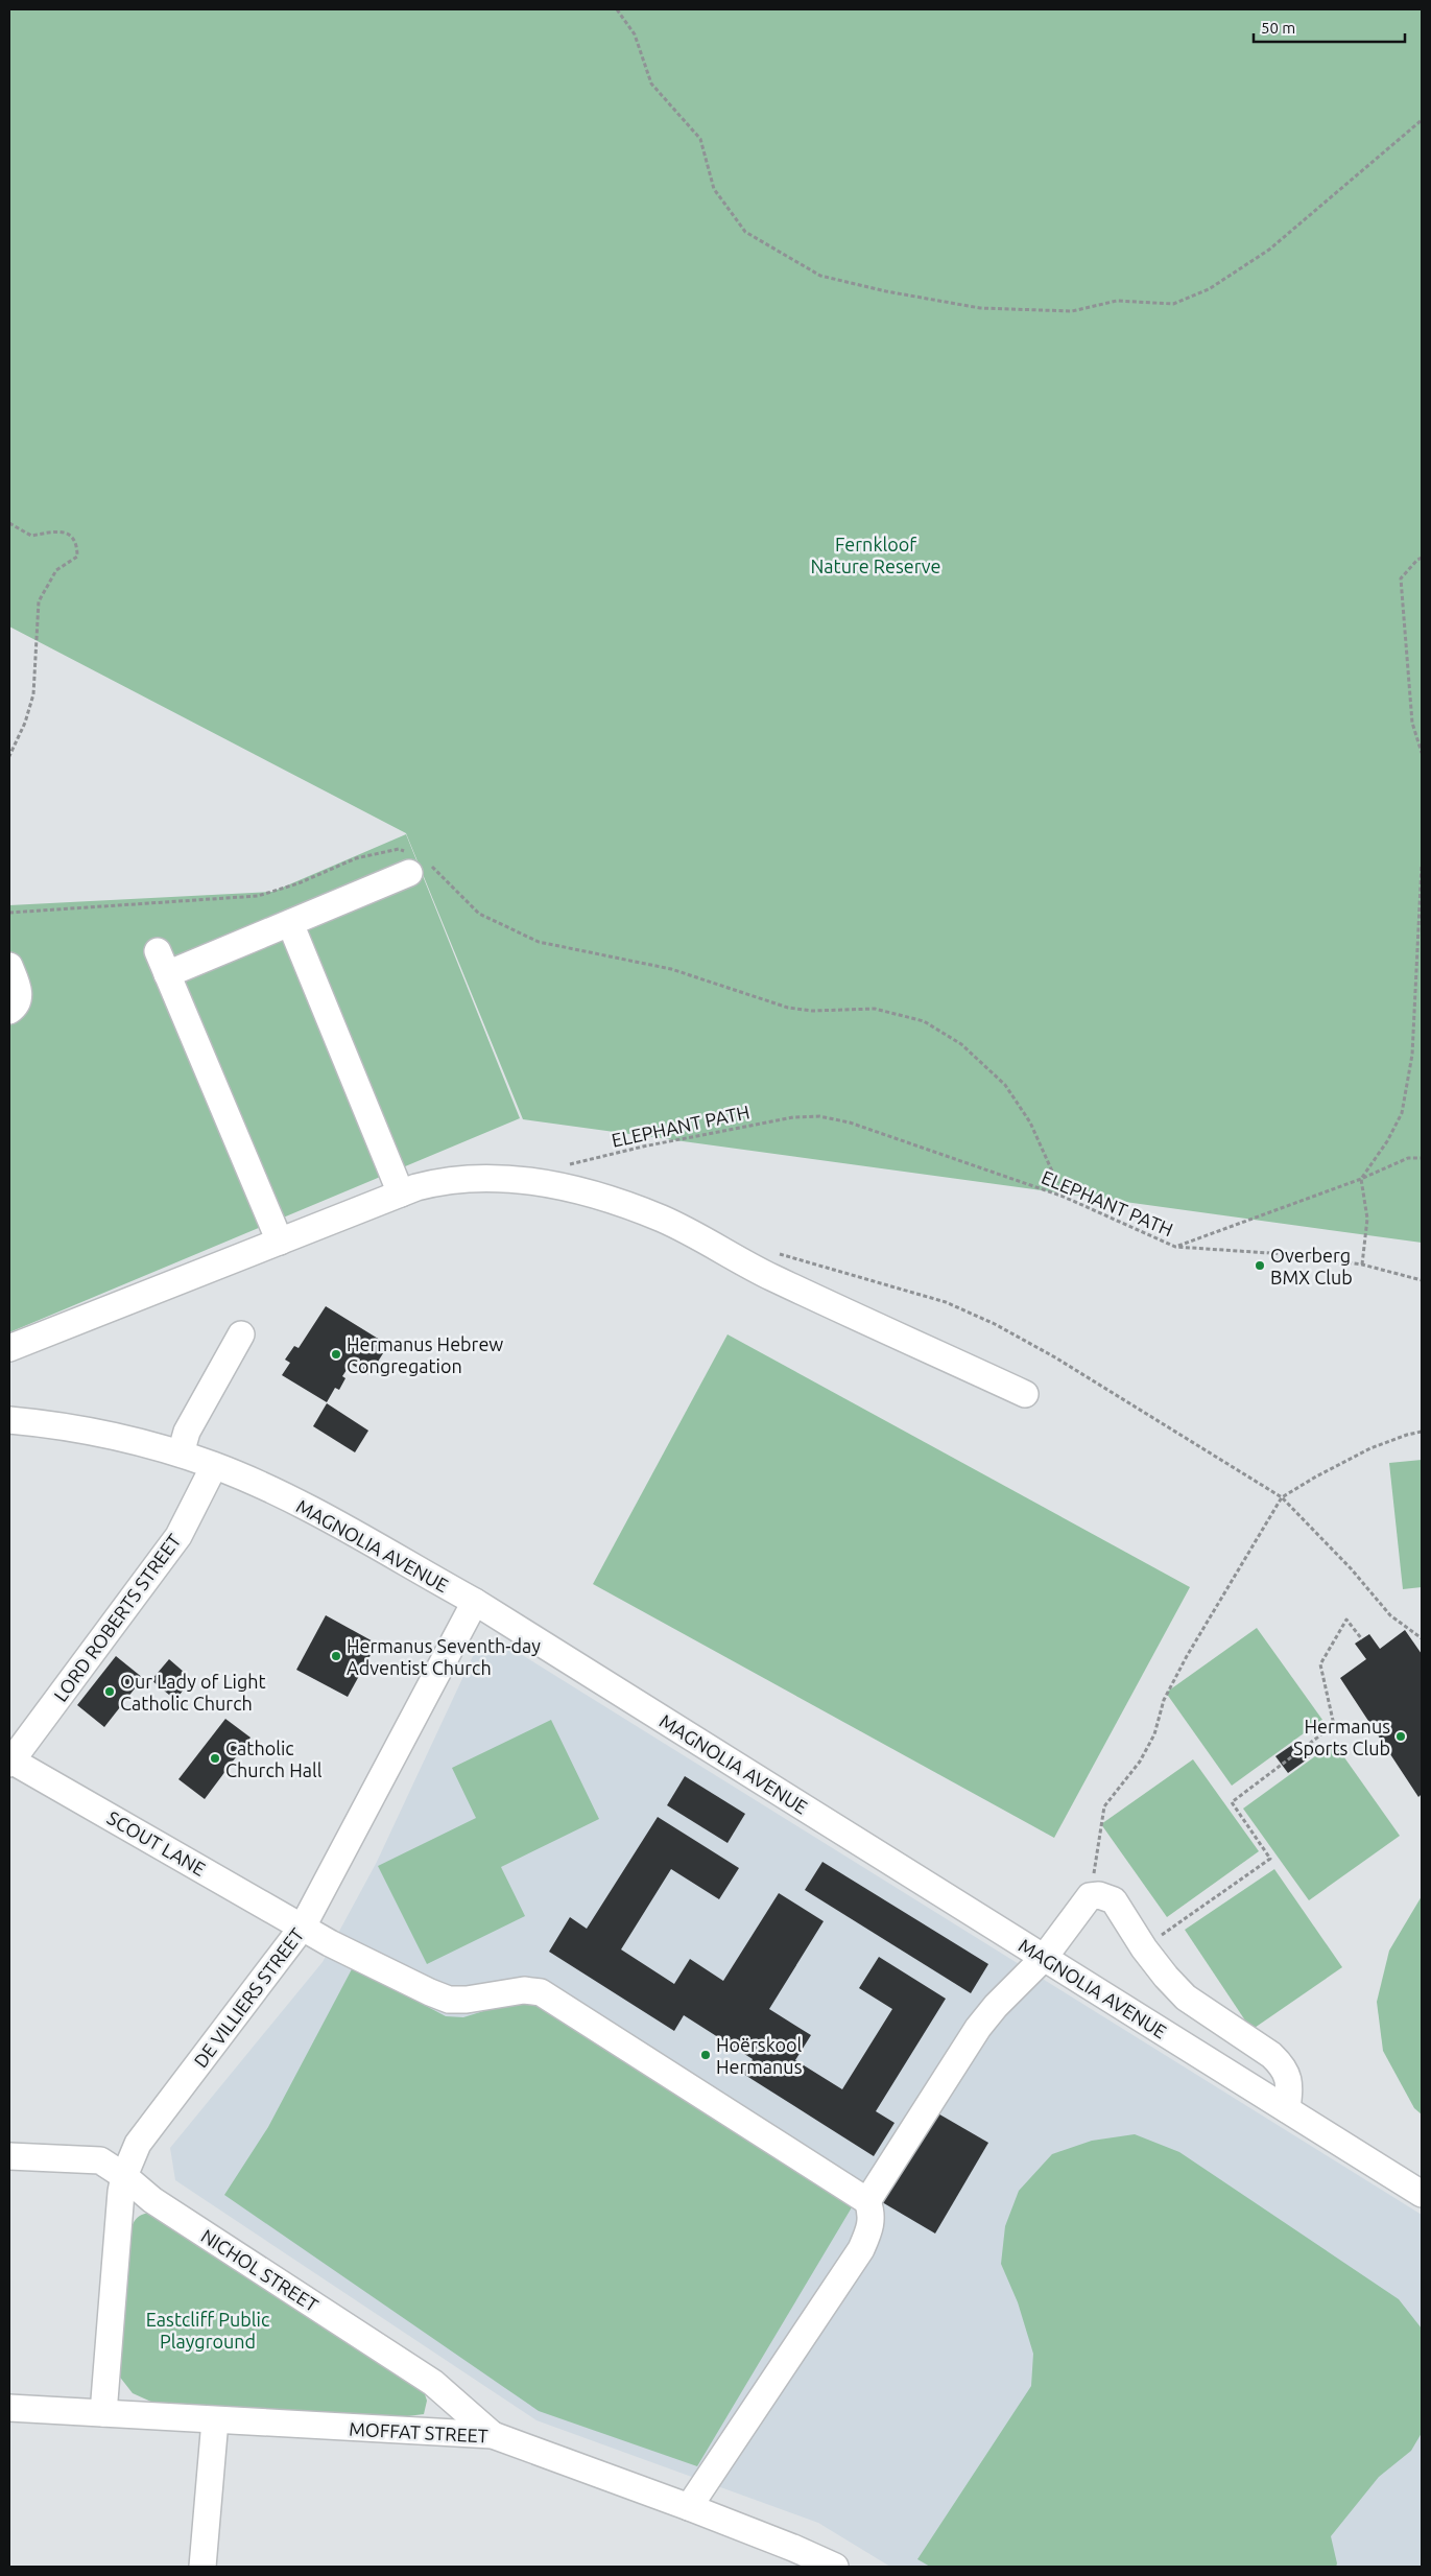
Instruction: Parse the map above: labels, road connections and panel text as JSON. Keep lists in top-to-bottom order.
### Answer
{
  "streets": {
    "street": [
      "MAGNOLIA AVENUE",
      "LORD ROBERTS STREET",
      "SCOUT LANE",
      "DE VILLIERS STREET",
      "NICHOL STREET",
      "MOFFAT STREET"
    ],
    "path": ["ELEPHANT PATH"]
  },
  "crossings": [
    ["MAGNOLIA AVENUE", "LORD ROBERTS STREET"],
    ["MAGNOLIA AVENUE", "DE VILLIERS STREET"],
    ["LORD ROBERTS STREET", "SCOUT LANE"],
    ["SCOUT LANE", "DE VILLIERS STREET"],
    ["DE VILLIERS STREET", "NICHOL STREET"],
    ["DE VILLIERS STREET", "MOFFAT STREET"],
    ["NICHOL STREET", "MOFFAT STREET"]
  ],
  "parks": ["Fernkloof Nature Reserve", "Eastcliff Public Playground"],
  "places": [
    "Overberg BMX Club",
    "Hermanus Hebrew Congregation",
    "Hermanus Seventh-day Adventist Church",
    "Our Lady of Light Catholic Church",
    "Hermanus Sports Club",
    "Catholic Church Hall",
    "Hoërskool Hermanus"
  ],
  "scale_bar": "50 m"
}
